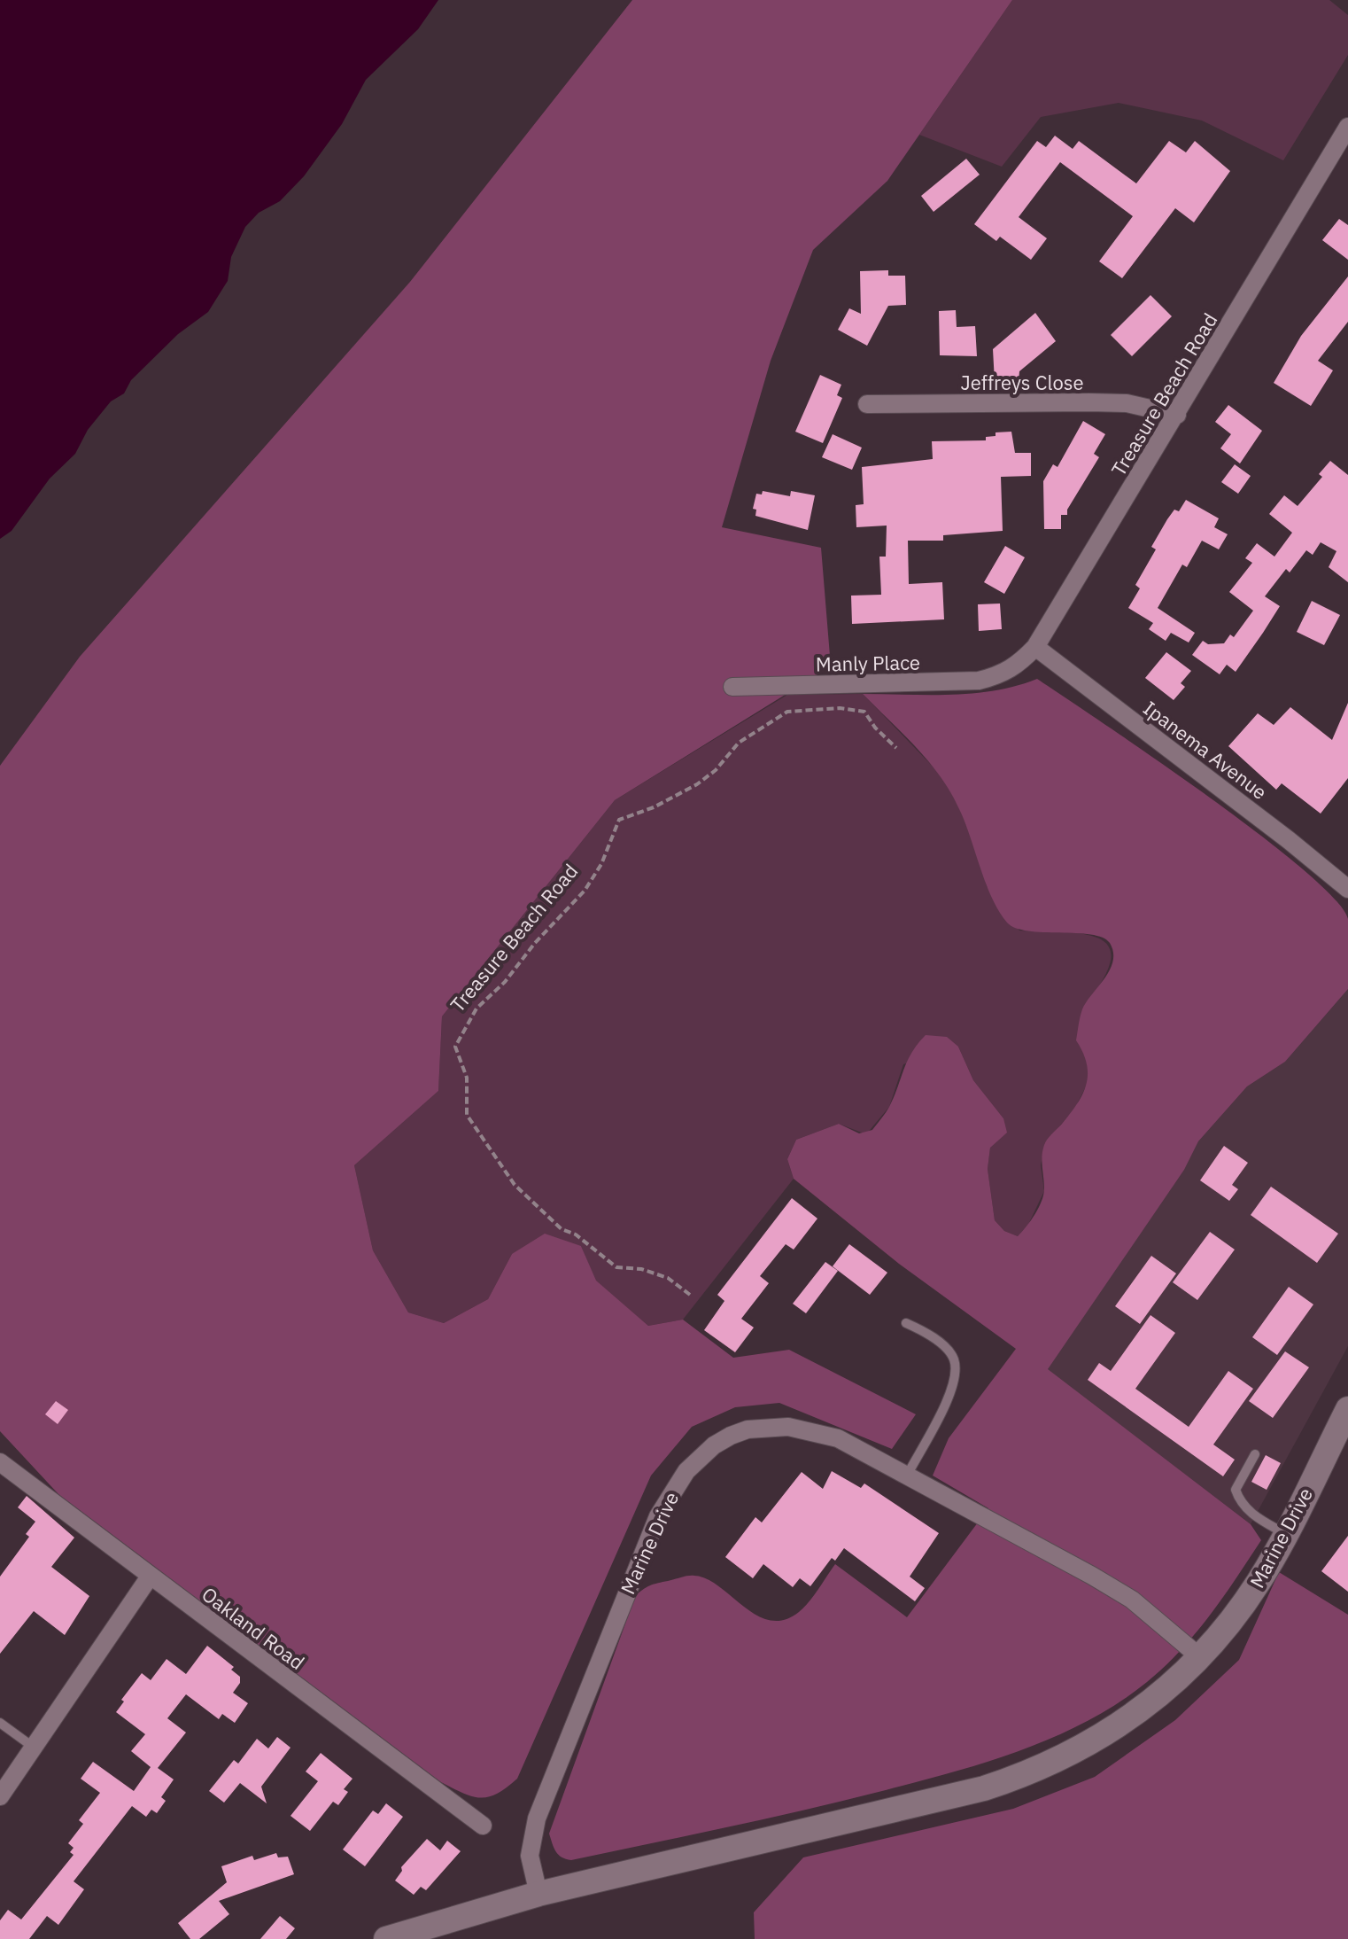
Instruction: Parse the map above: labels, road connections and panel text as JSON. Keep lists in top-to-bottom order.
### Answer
{
  "streets": {
    "street": [
      "Jeffreys Close",
      "Treasure Beach Road",
      "Manly Place",
      "Ipanema Avenue",
      "Marine Drive",
      "Oakland Road"
    ]
  },
  "crossings": [
    ["Jeffreys Close", "Treasure Beach Road"],
    ["Treasure Beach Road", "Manly Place"],
    ["Treasure Beach Road", "Ipanema Avenue"]
  ]
}
